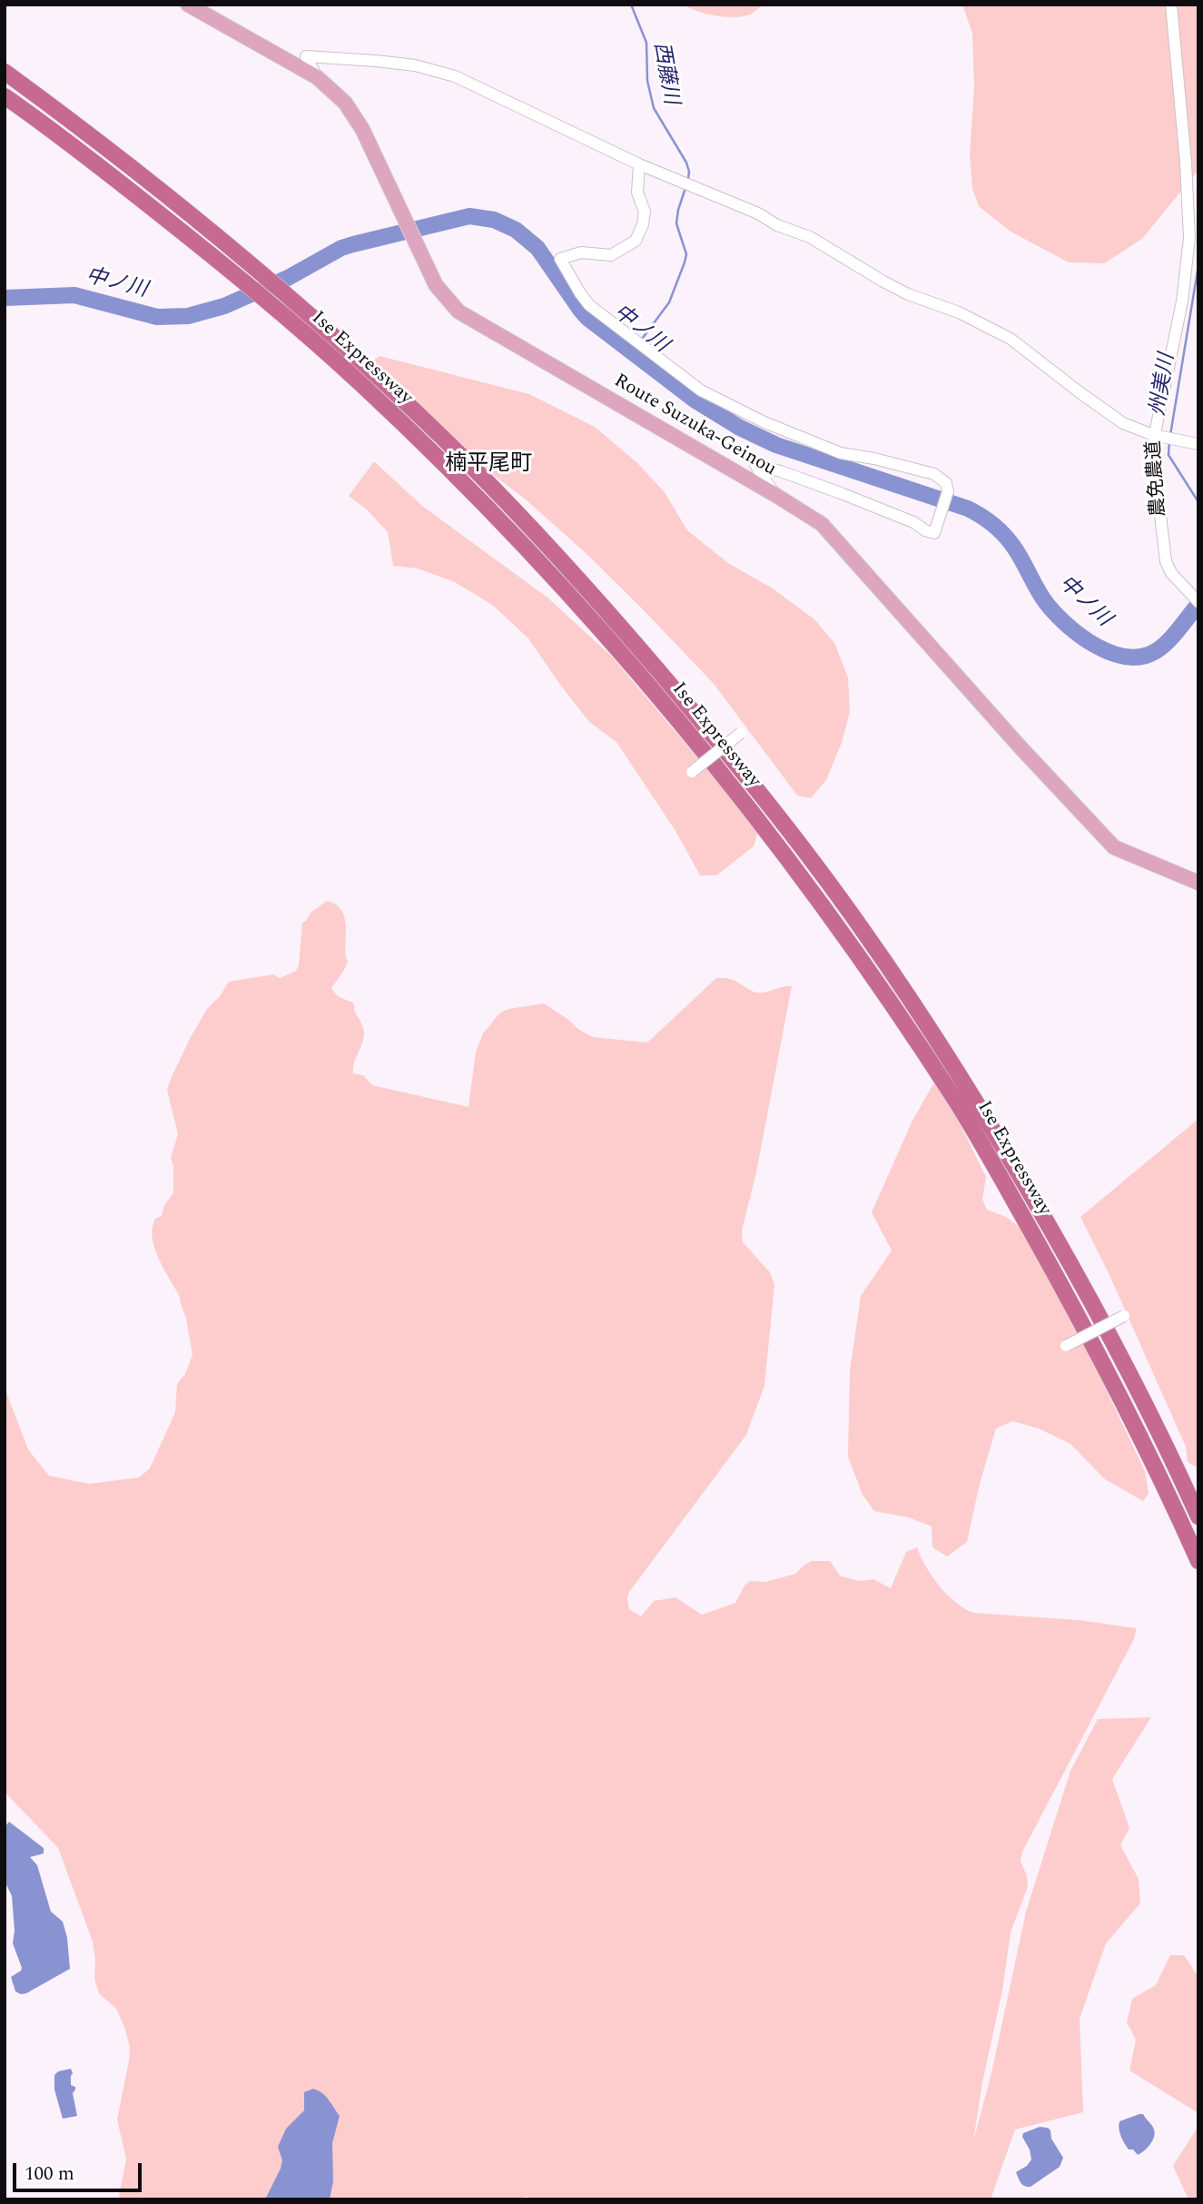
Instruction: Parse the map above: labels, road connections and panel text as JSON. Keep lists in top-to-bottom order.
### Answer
{
  "streets": {
    "highway": ["Ise Expressway"],
    "main road": ["Route Suzuka-Geinou"],
    "street": ["農免農道"]
  },
  "districts": ["楠平尾町"],
  "water": ["西藤川", "中ノ川", "州美川"],
  "scale_bar": "100 m"
}
